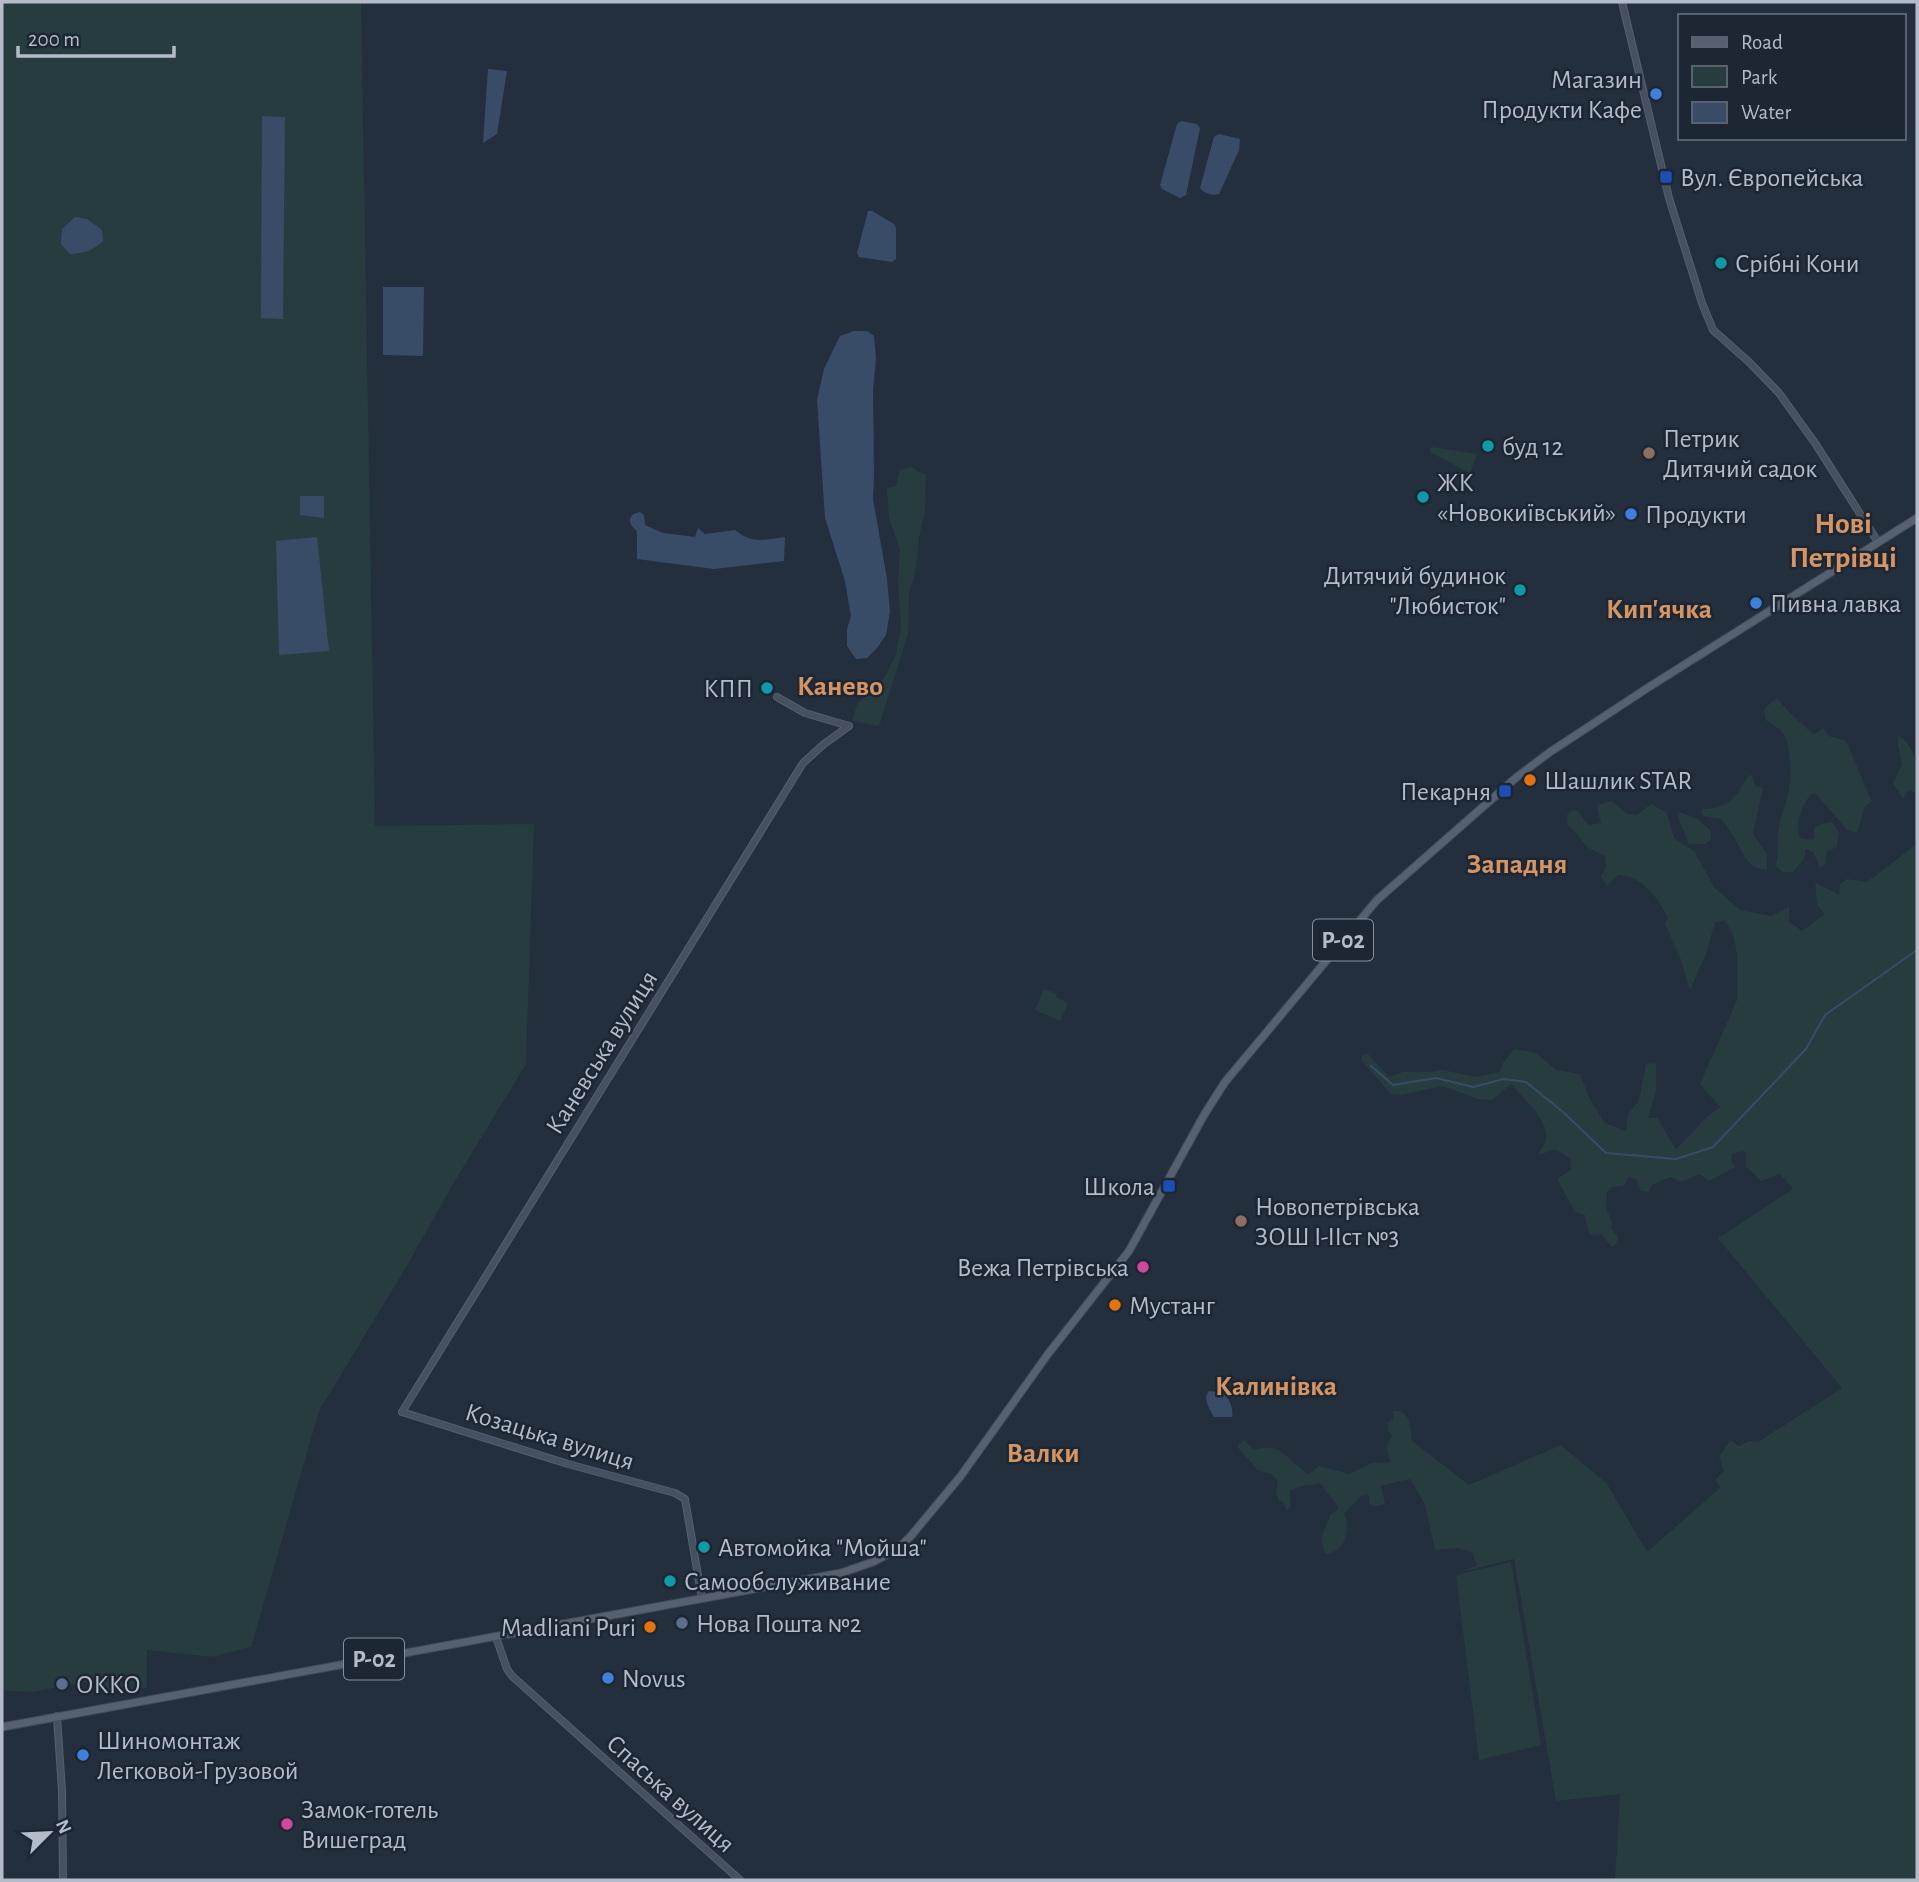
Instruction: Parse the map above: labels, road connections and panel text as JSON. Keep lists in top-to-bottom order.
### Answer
{
  "streets": {
    "main road": ["Р-02"],
    "street": ["Каневська вулиця", "Козацька вулиця", "Спаська вулиця"]
  },
  "crossings": [
    ["Р-02", "Козацька вулиця"],
    ["Р-02", "Спаська вулиця"],
    ["Каневська вулиця", "Козацька вулиця"]
  ],
  "districts": [
    "Нові Петрівці",
    "Кип'ячка",
    "Канево",
    "Западня",
    "Калинівка",
    "Валки"
  ],
  "places": {
    "other": [
      "Магазин Продукти Кафе",
      "Срібні Кони",
      "буд 12",
      "Петрик Дитячий садок",
      "ЖК «Новокиївський»",
      "Продукти",
      "Дитячий будинок \"Любисток\"",
      "Пивна лавка",
      "КПП",
      "Шашлик STAR",
      "Новопетрівська ЗОШ I-IIст №3",
      "Вежа Петрівська",
      "Мустанг",
      "Автомойка \"Мойша\"",
      "Самообслуживание",
      "Нова Пошта №2",
      "Madliani Puri",
      "Novus",
      "ОККО",
      "Шиномонтаж Легковой-Грузовой",
      "Замок-готель Вишеград"
    ],
    "transit": ["Вул. Європейська", "Пекарня", "Школа"]
  },
  "legend": ["Road", "Park", "Water"],
  "scale_bar": "200 m",
  "north": "top right"
}
